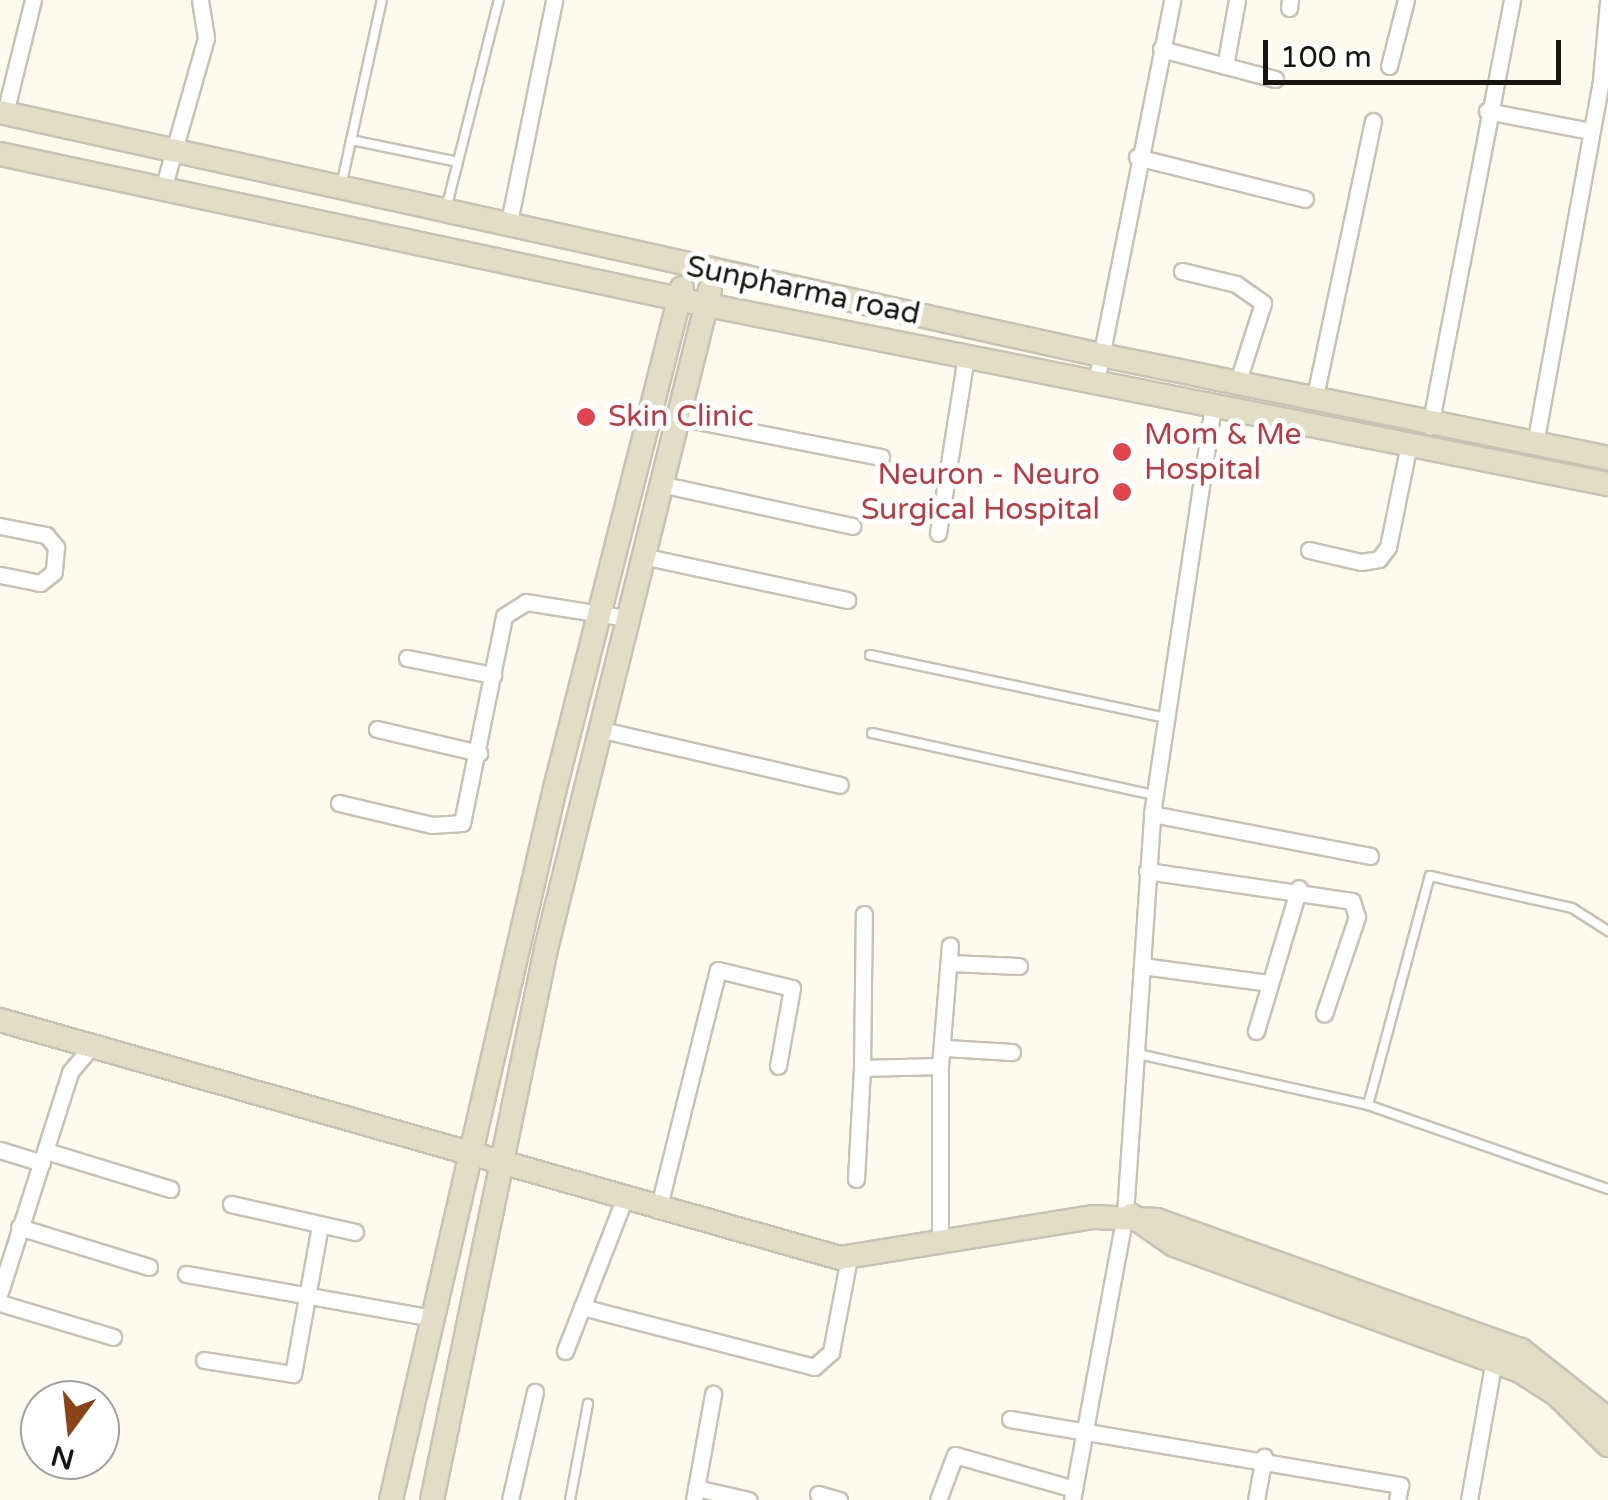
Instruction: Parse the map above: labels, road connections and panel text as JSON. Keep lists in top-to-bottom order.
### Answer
{
  "streets": {
    "street": ["Sunpharma road"]
  },
  "places": ["Skin Clinic", "Mom & Me Hospital", "Neuron - Neuro Surgical Hospital"],
  "scale_bar": "100 m",
  "north": "bottom"
}
